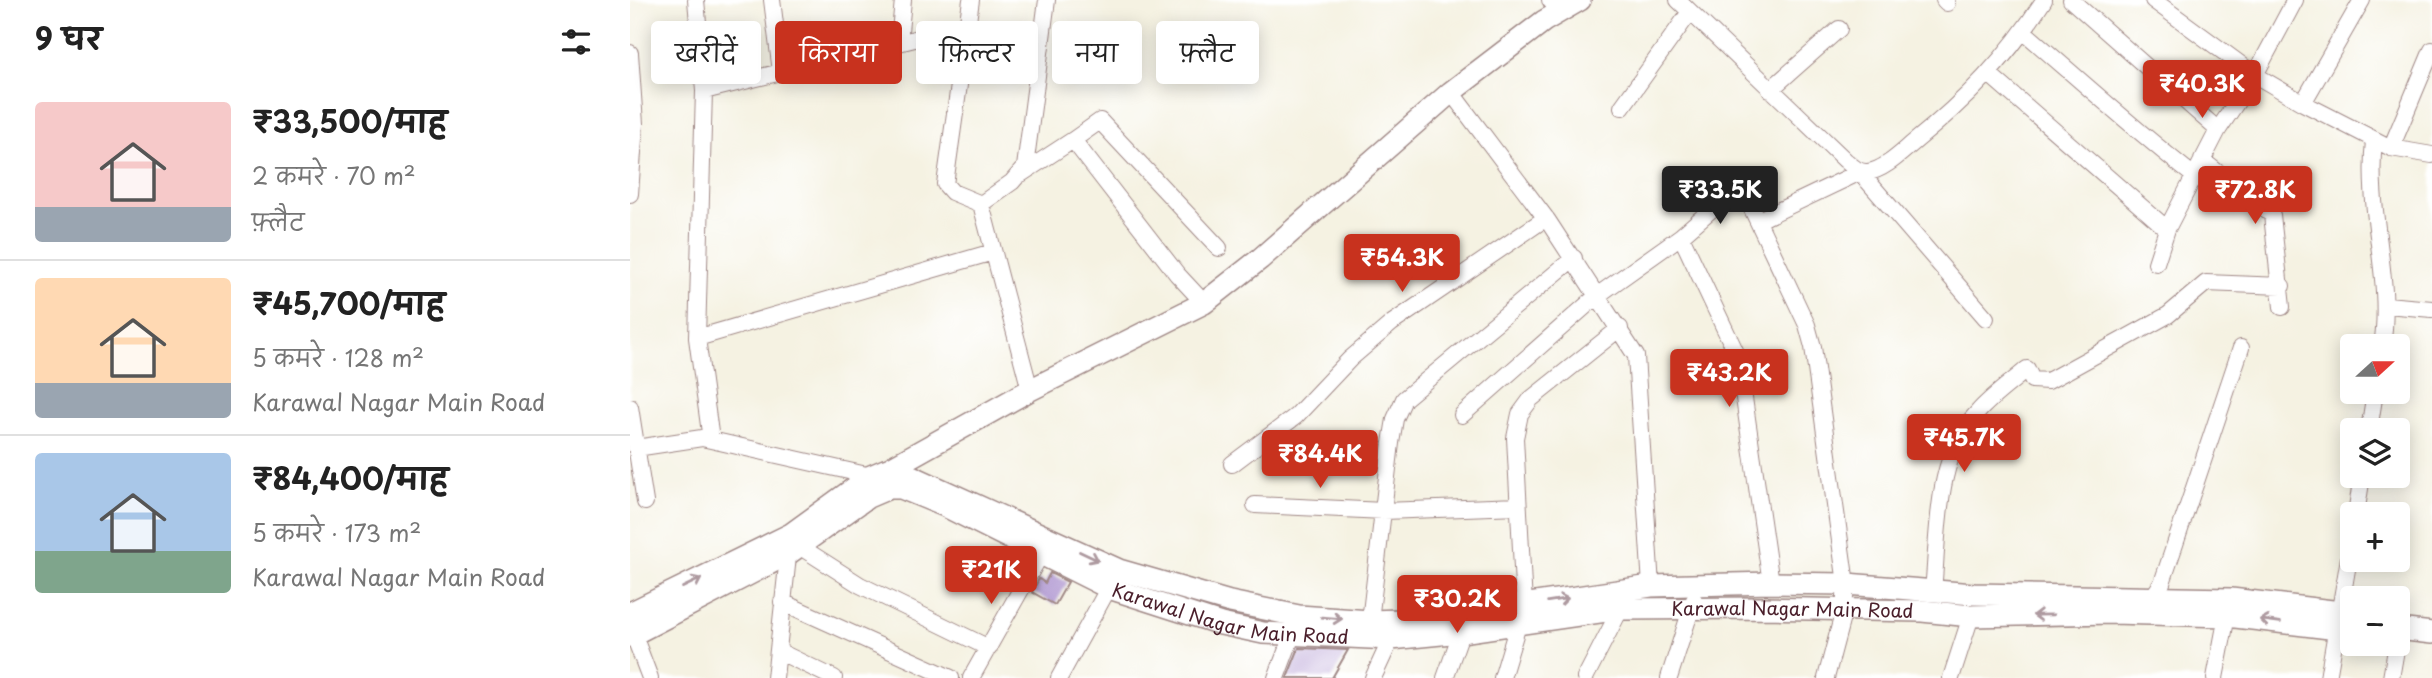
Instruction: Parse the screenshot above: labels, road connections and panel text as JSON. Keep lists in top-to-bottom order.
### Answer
{
  "streets": {
    "street": ["Karawal Nagar Main Road"]
  },
  "north": "right",
  "page": {
    "heading": "9 घर",
    "chip": [
      "खरीदें",
      "किराया",
      "फ़िल्टर",
      "नया",
      "फ़्लैट"
    ],
    "price": [
      "₹40.3K",
      "₹33.5K",
      "₹72.8K",
      "₹54.3K",
      "₹43.2K",
      "₹45.7K",
      "₹84.4K",
      "₹21K",
      "₹30.2K"
    ],
    "list": [
      {
        "name": "₹33,500/माह",
        "note": "2 कमरे · 70 m² · फ़्लैट"
      },
      {
        "name": "₹45,700/माह",
        "note": "5 कमरे · 128 m² · Karawal Nagar Main Road"
      },
      {
        "name": "₹84,400/माह",
        "note": "5 कमरे · 173 m² · Karawal Nagar Main Road"
      }
    ],
    "map_buttons": ["+", "−"]
  }
}
